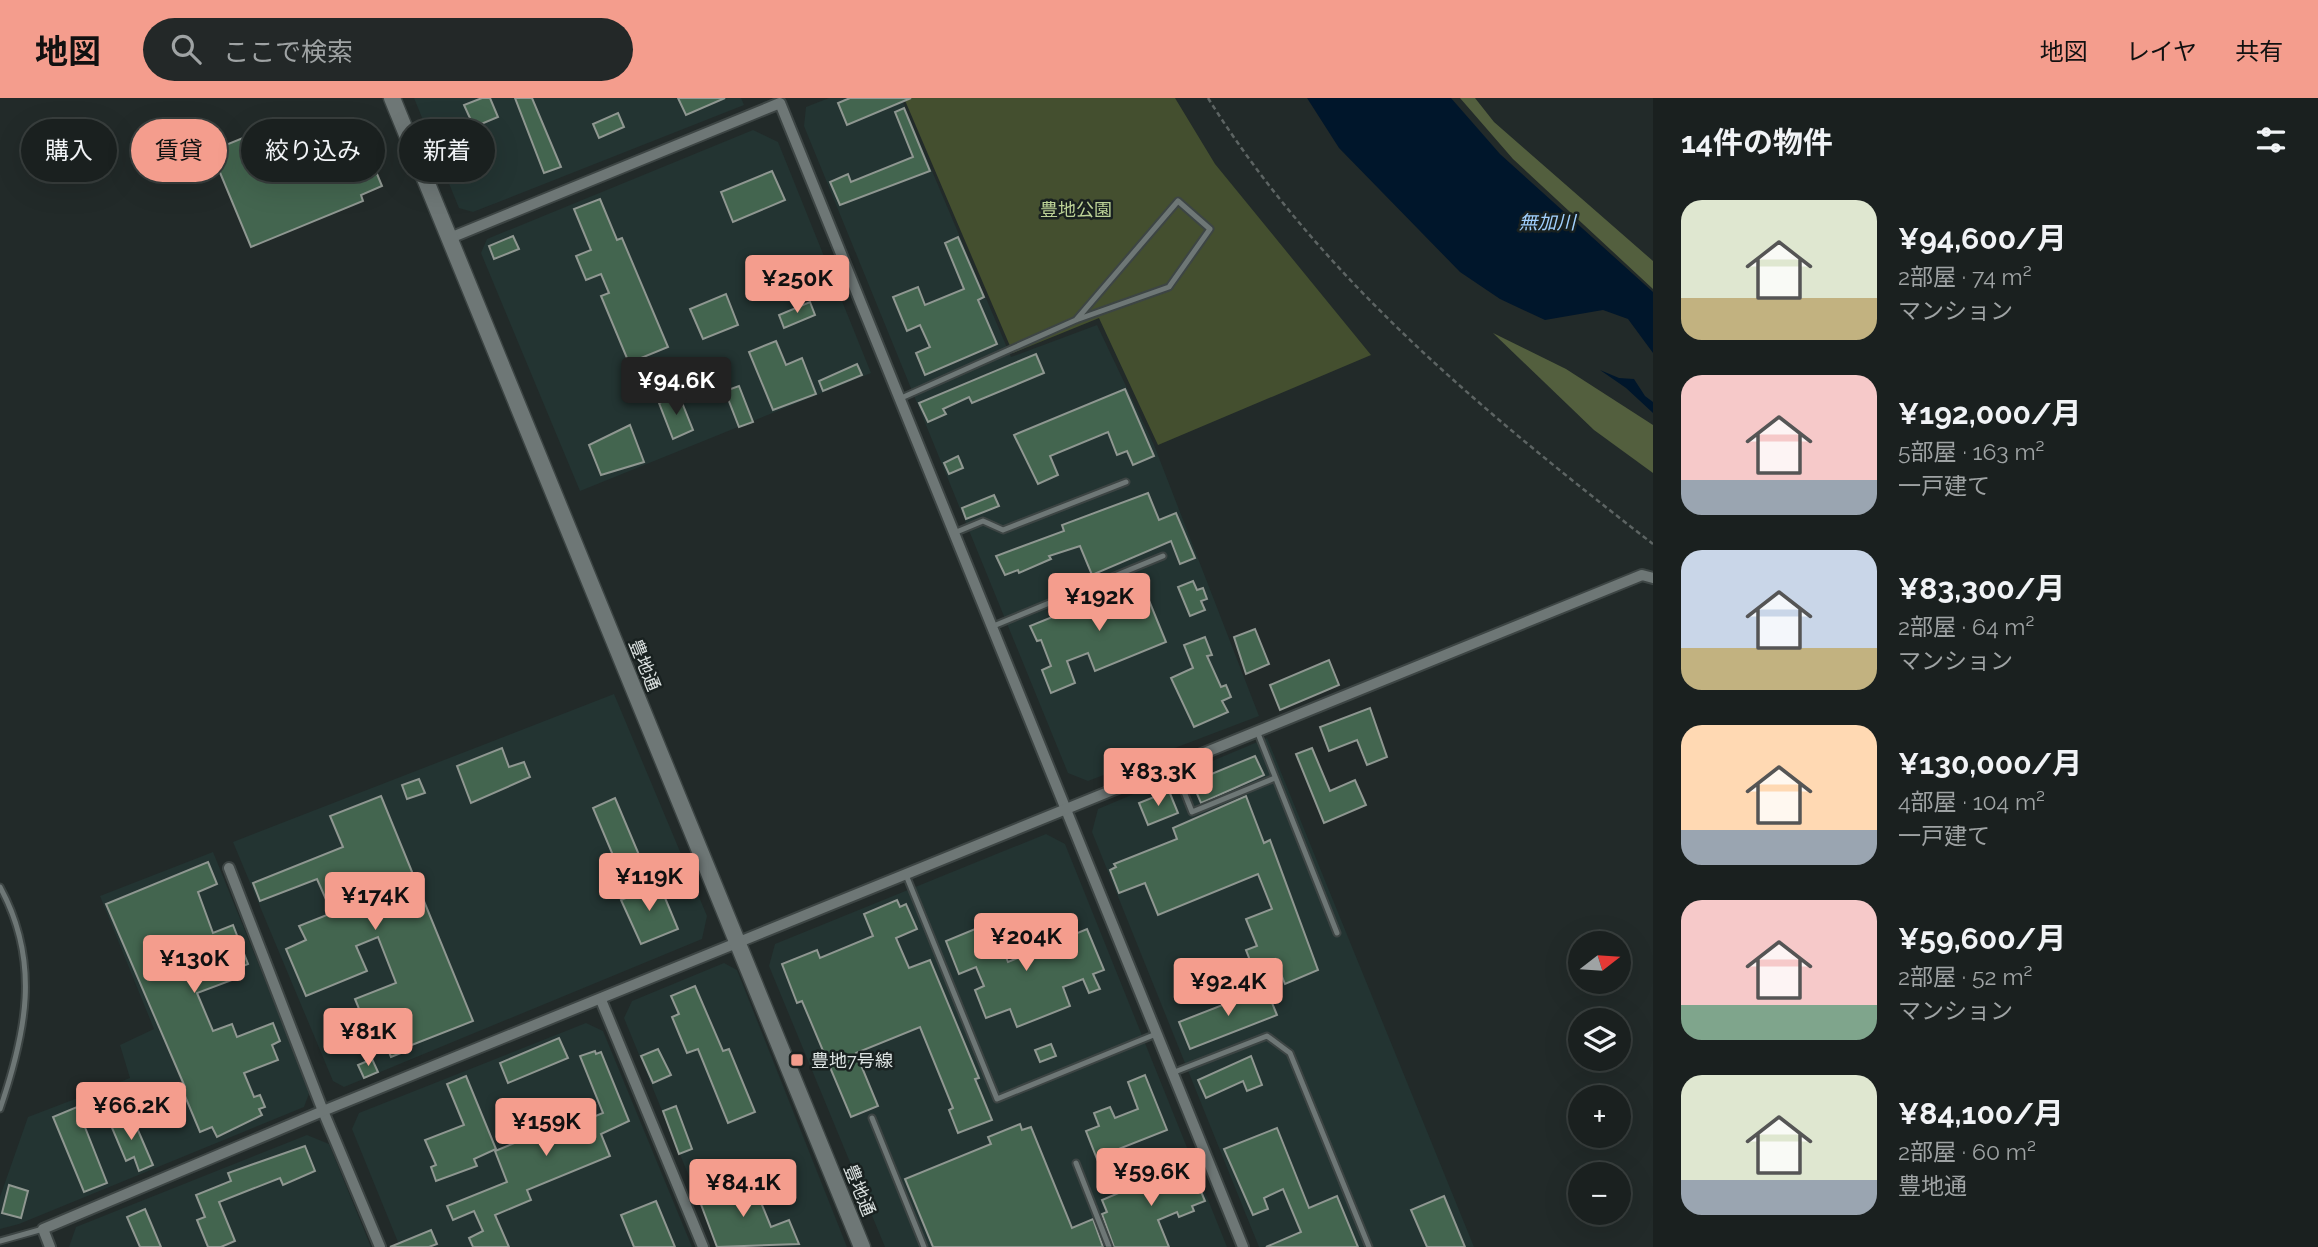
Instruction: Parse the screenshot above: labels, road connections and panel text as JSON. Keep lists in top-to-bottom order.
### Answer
{
  "streets": {
    "main road": ["豊地通"]
  },
  "water": ["無加川"],
  "parks": ["豊地公園"],
  "places": {
    "transit": ["豊地7号線"]
  },
  "north": "right",
  "page": {
    "header": "地図",
    "search": "ここで検索",
    "nav": ["地図", "レイヤ", "共有"],
    "heading": "14件の物件",
    "chip": [
      "購入",
      "賃貸",
      "絞り込み",
      "新着"
    ],
    "list": [
      {
        "name": "¥94,600/月",
        "note": "2部屋 · 74 m² · マンション"
      },
      {
        "name": "¥192,000/月",
        "note": "5部屋 · 163 m² · 一戸建て"
      },
      {
        "name": "¥83,300/月",
        "note": "2部屋 · 64 m² · マンション"
      },
      {
        "name": "¥130,000/月",
        "note": "4部屋 · 104 m² · 一戸建て"
      },
      {
        "name": "¥59,600/月",
        "note": "2部屋 · 52 m² · マンション"
      },
      {
        "name": "¥84,100/月",
        "note": "2部屋 · 60 m² · 豊地通"
      }
    ],
    "price": [
      "¥250K",
      "¥94.6K",
      "¥192K",
      "¥83.3K",
      "¥119K",
      "¥174K",
      "¥204K",
      "¥130K",
      "¥92.4K",
      "¥81K",
      "¥66.2K",
      "¥159K",
      "¥59.6K",
      "¥84.1K"
    ],
    "map_buttons": ["+", "−"]
  }
}
